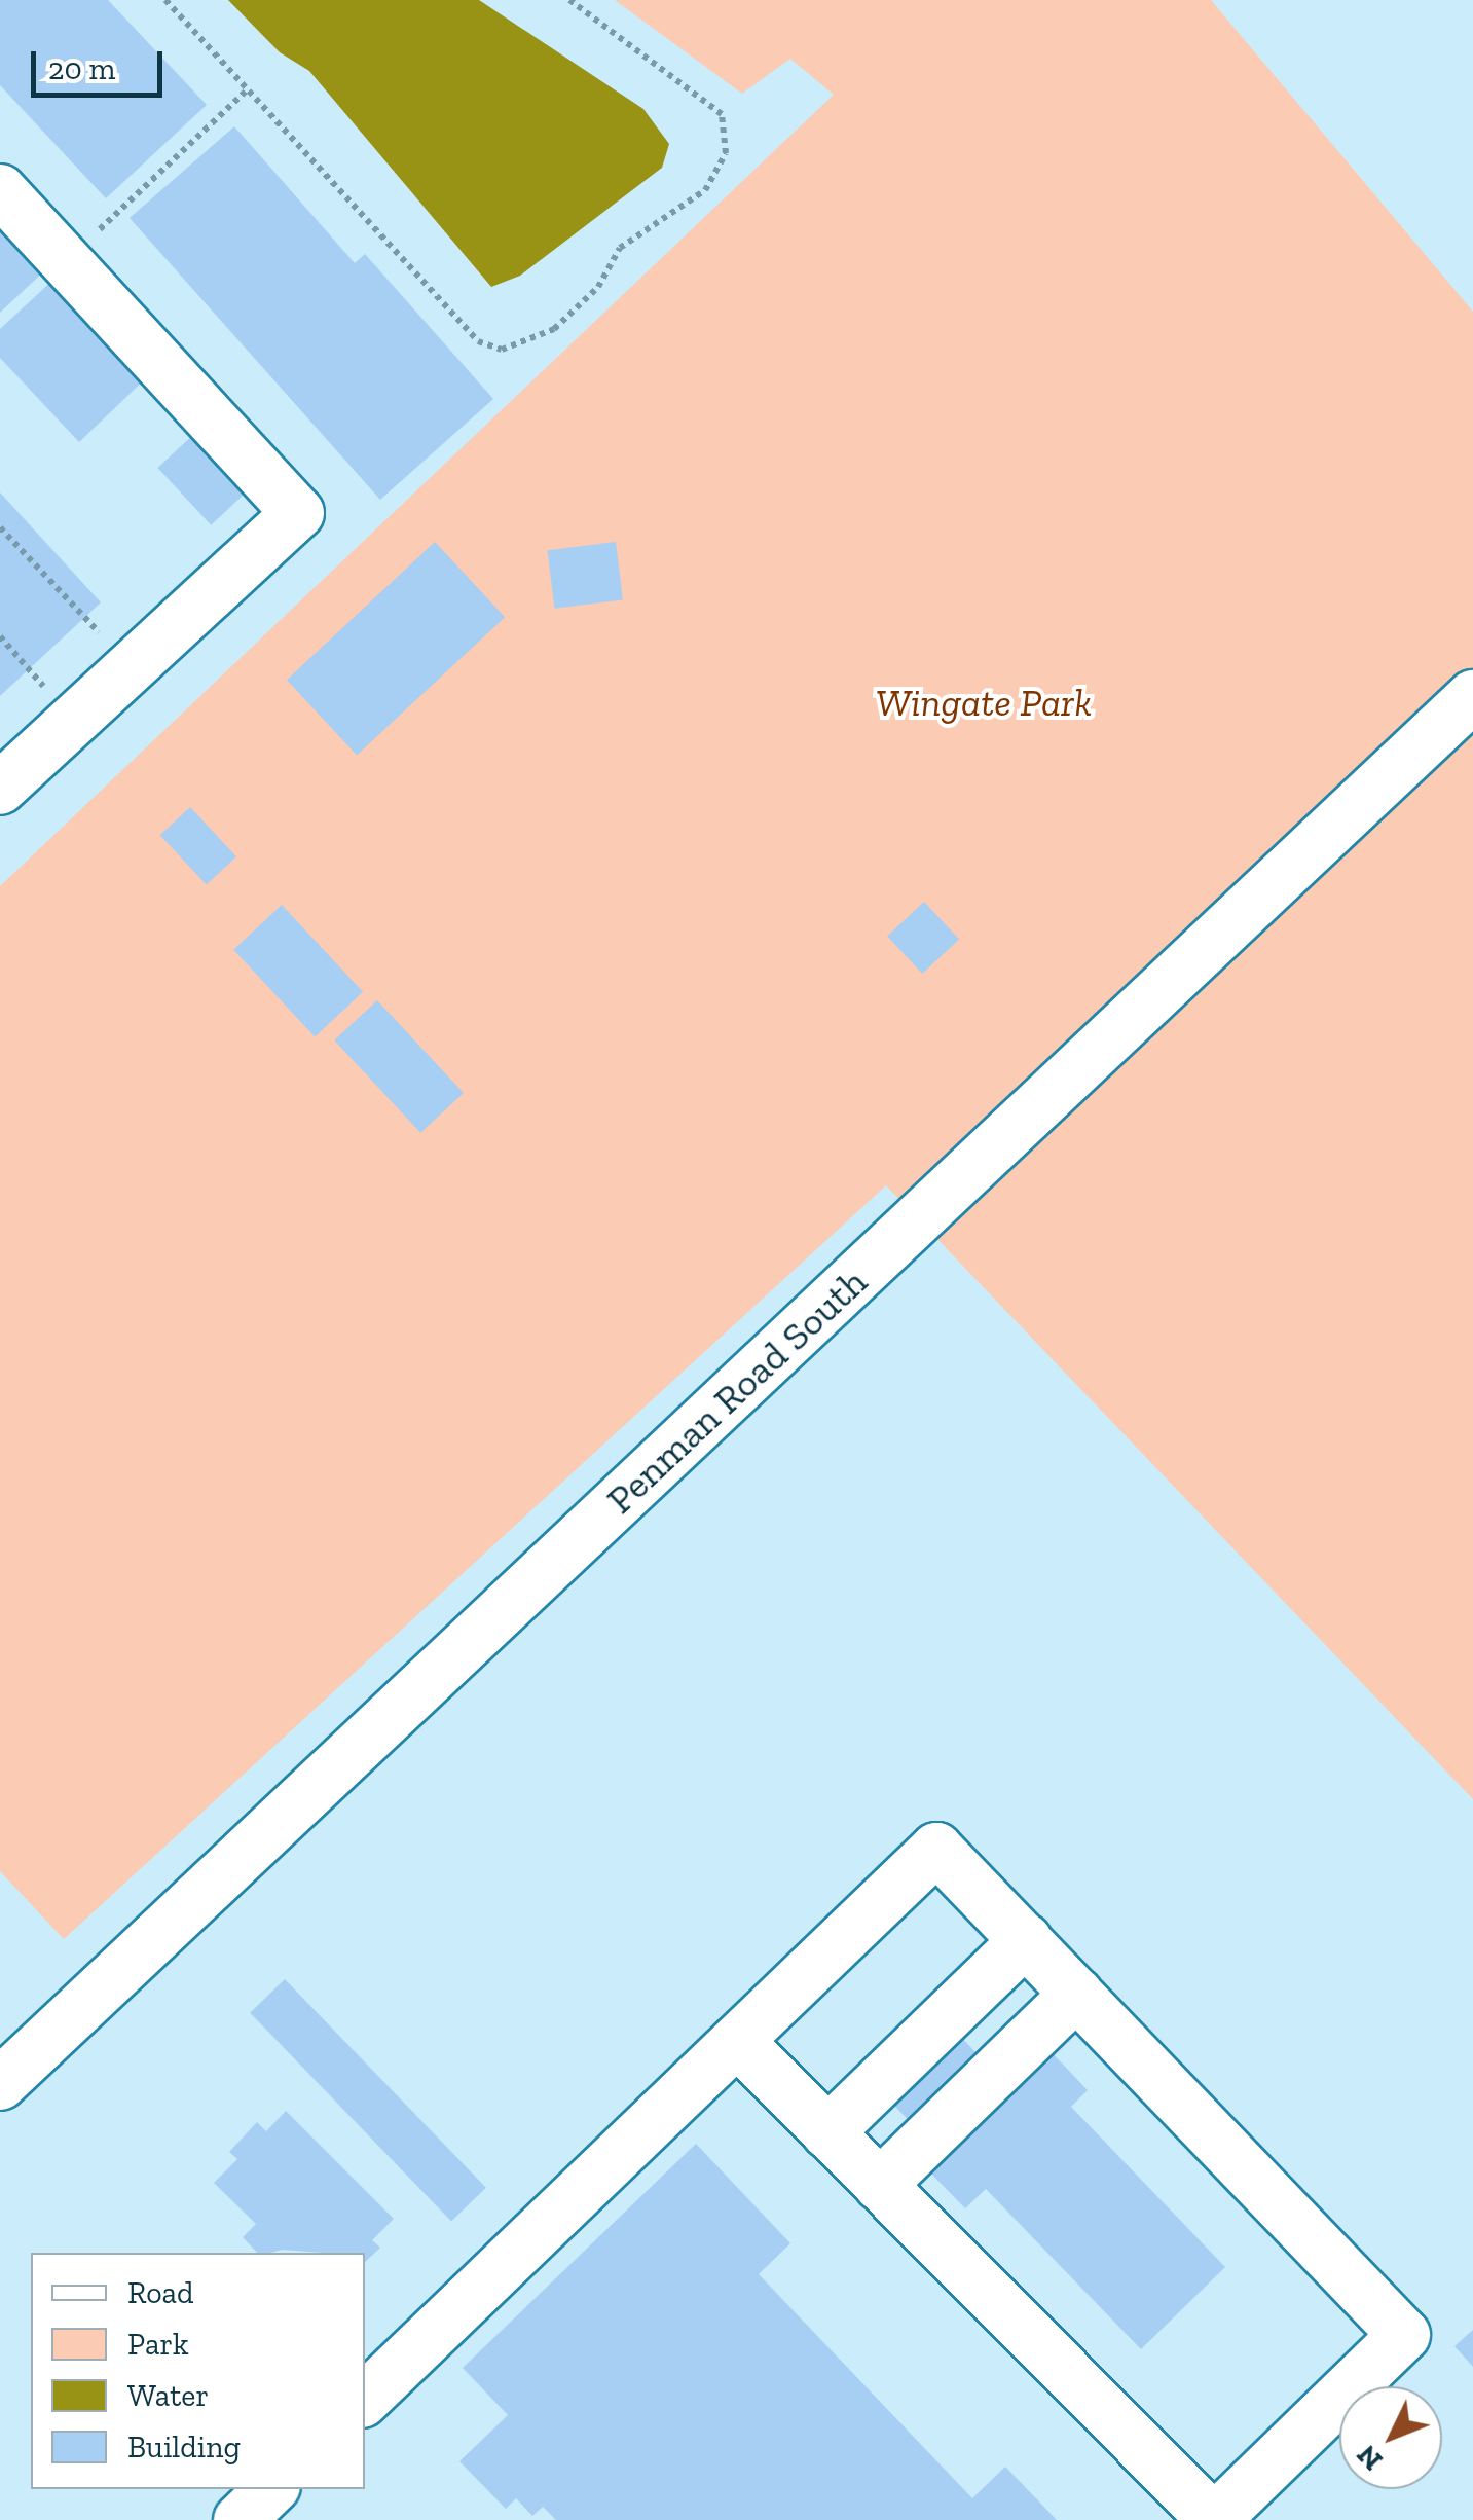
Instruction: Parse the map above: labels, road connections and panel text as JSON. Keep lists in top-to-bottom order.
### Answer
{
  "streets": {
    "street": ["Penman Road South"]
  },
  "parks": ["Wingate Park"],
  "legend": [
    "Road",
    "Park",
    "Water",
    "Building"
  ],
  "scale_bar": "20 m",
  "north": "bottom left"
}
